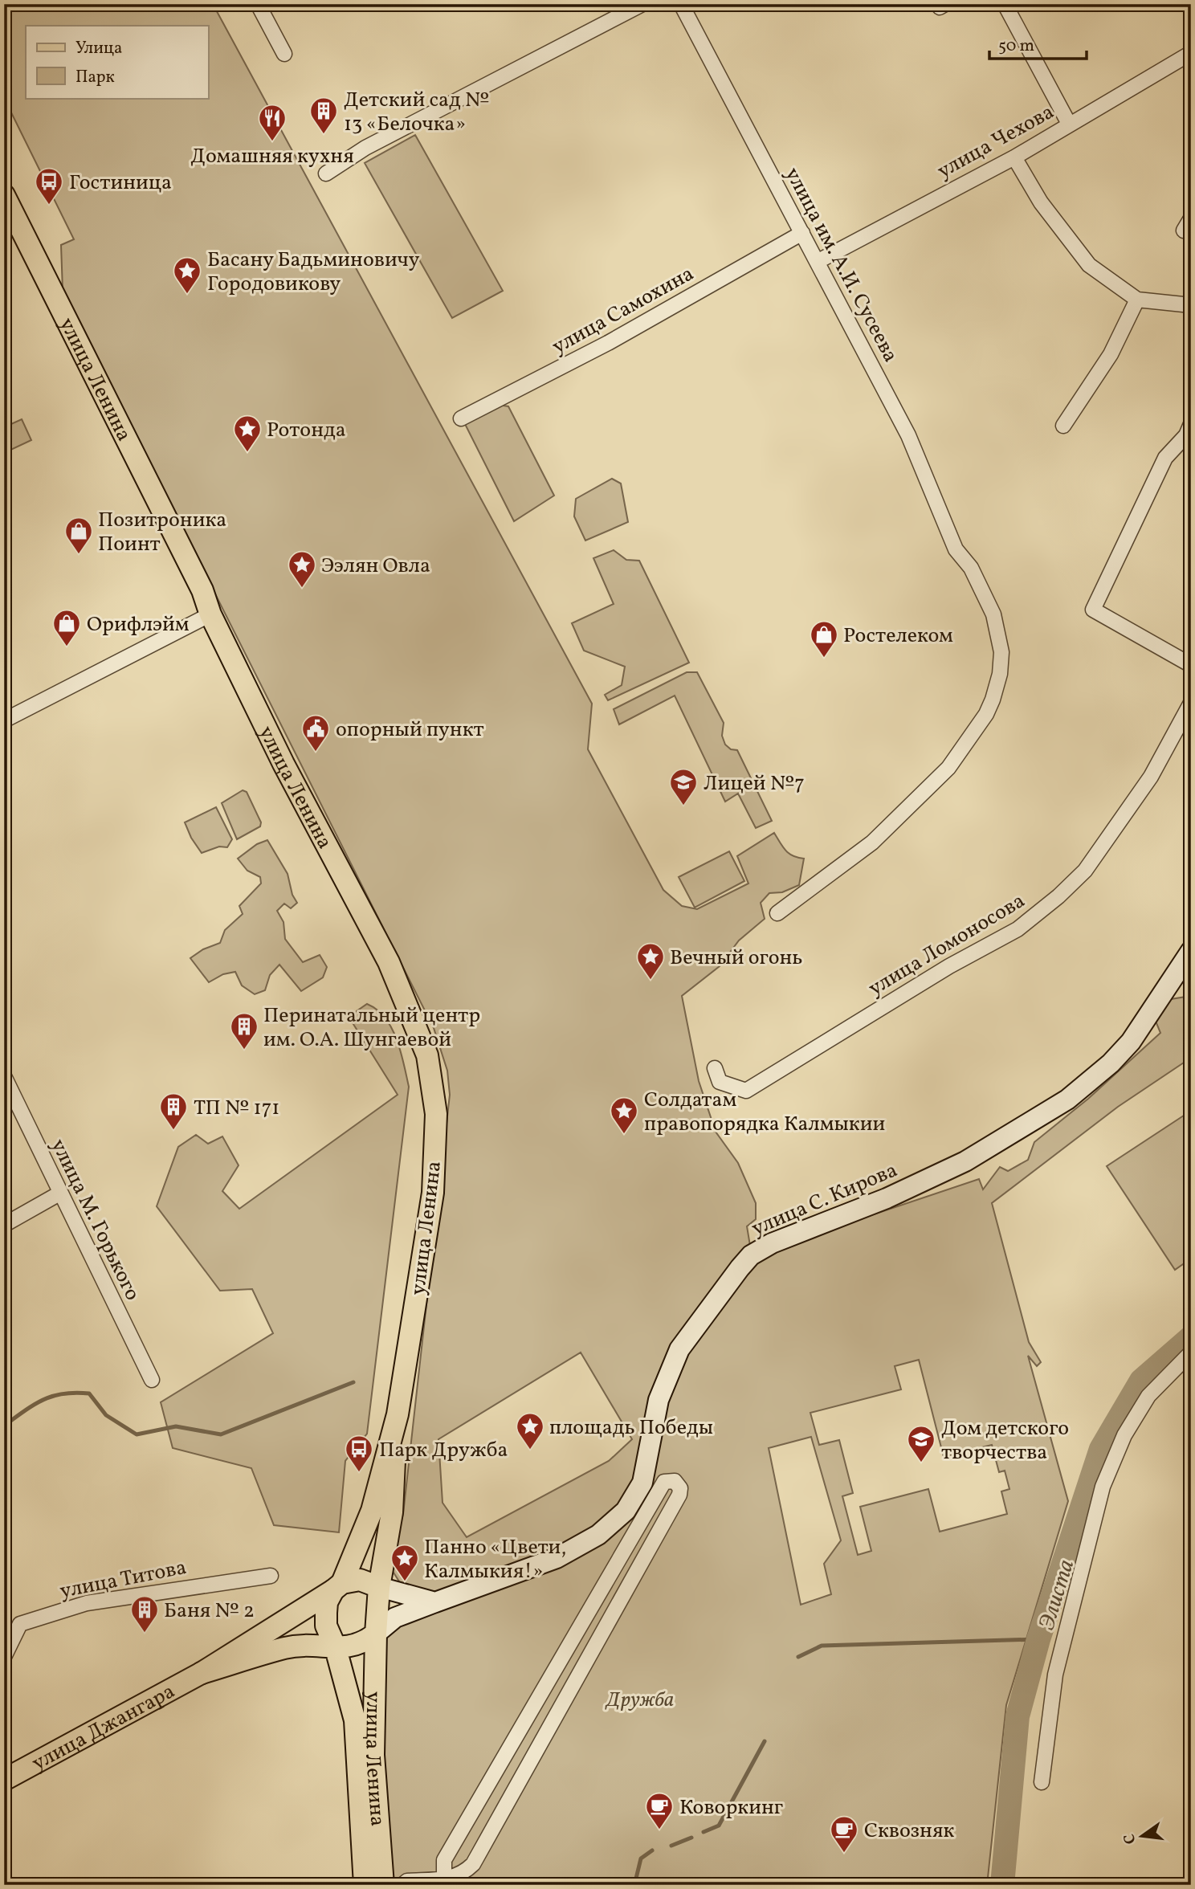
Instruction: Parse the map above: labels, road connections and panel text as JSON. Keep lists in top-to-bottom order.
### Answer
{
  "streets": {
    "main road": ["улица Ленина", "улица С. Кирова", "улица Джангара"],
    "street": [
      "улица Чехова",
      "улица им. А.И. Сусеева",
      "улица Самохина",
      "улица Ломоносова",
      "улица М. Горького",
      "улица Титова"
    ]
  },
  "crossings": [
    ["улица Чехова", "улица им. А.И. Сусеева"],
    ["улица им. А.И. Сусеева", "улица Самохина"],
    ["улица Ленина", "улица С. Кирова"],
    ["улица Ленина", "улица Джангара"],
    ["улица С. Кирова", "улица Джангара"]
  ],
  "water": ["Элиста"],
  "parks": ["Дружба"],
  "places": {
    "building": [
      "Детский сад № 13 «Белочка»",
      "Перинатальный центр им. О.А. Шунгаевой",
      "ТП № 171",
      "Баня № 2"
    ],
    "restaurant": ["Домашняя кухня"],
    "bus stop": ["Гостиница", "Парк Дружба"],
    "place": [
      "Басану Бадьминовичу Городовикову",
      "Ротонда",
      "Ээлян Овла",
      "Вечный огонь",
      "Солдатам правопорядка Калмыкии",
      "площадь Победы",
      "Панно «Цвети, Калмыкия!»"
    ],
    "shop": ["Позитроника Поинт", "Орифлэйм", "Ростелеком"],
    "public building": ["опорный пункт"],
    "school or university": ["Лицей №7", "Дом детского творчества"],
    "cafe": ["Коворкинг", "Сквозняк"]
  },
  "legend": ["Улица", "Парк"],
  "scale_bar": "50 m",
  "north": "left"
}
